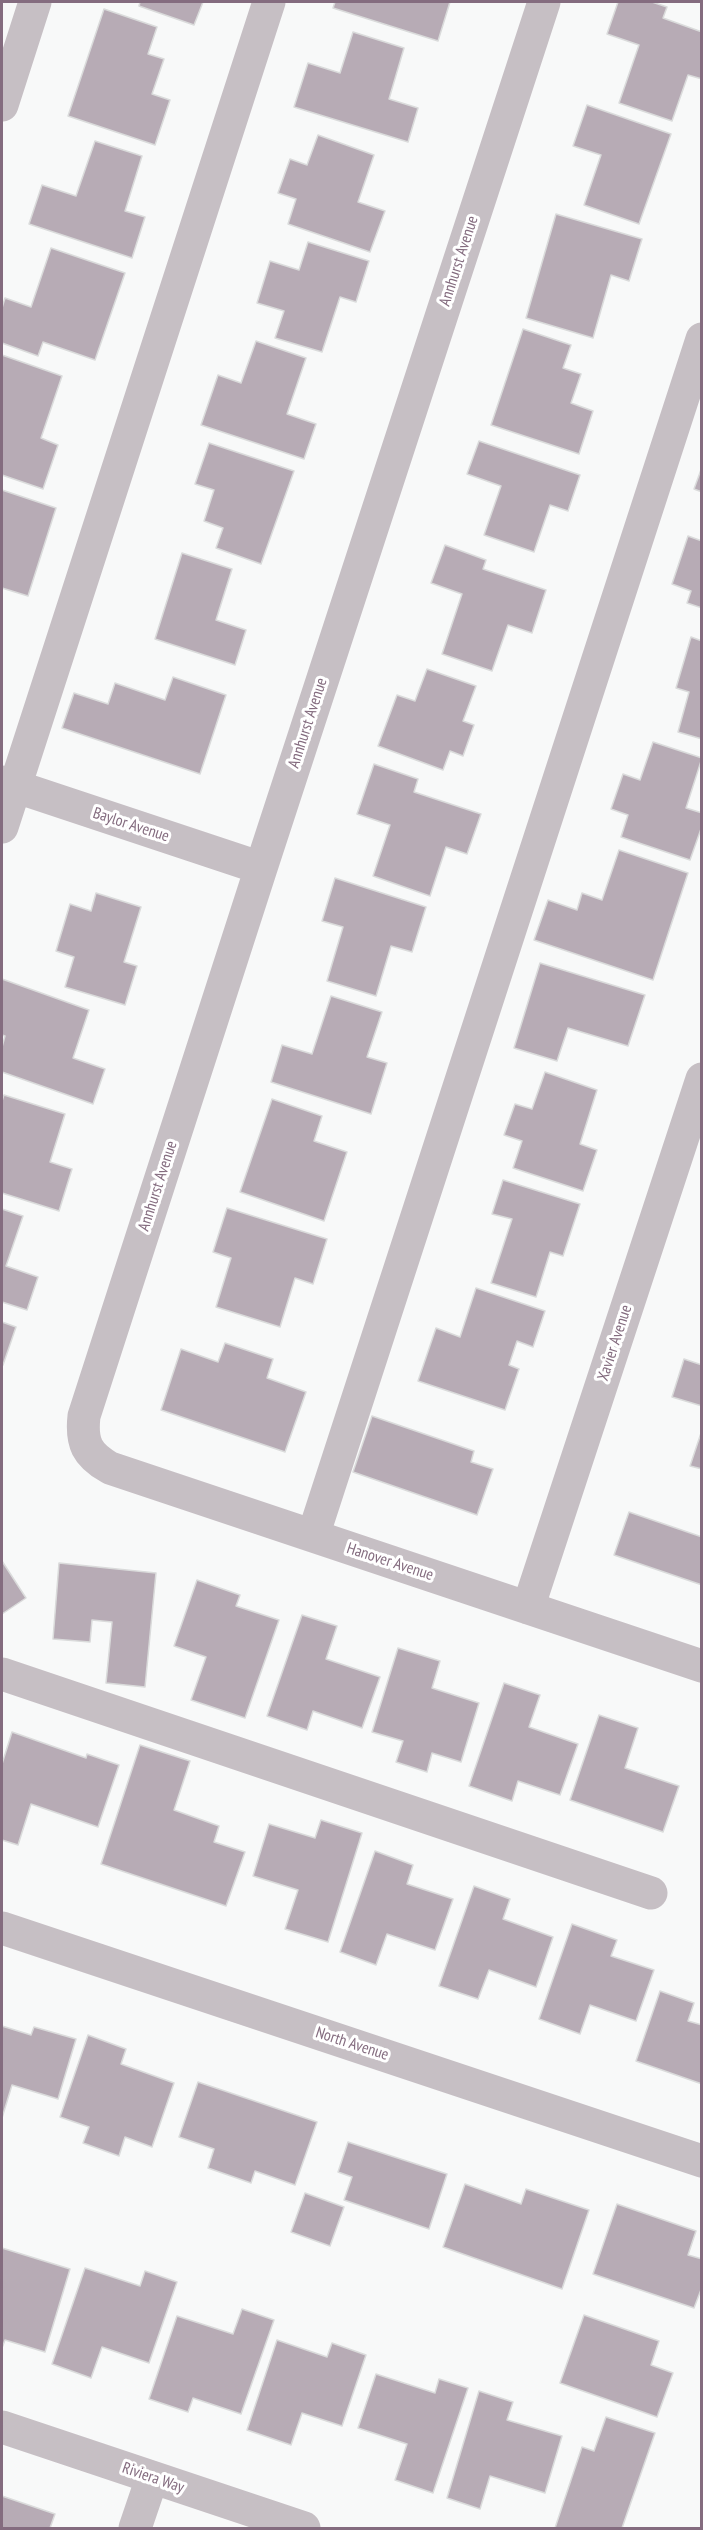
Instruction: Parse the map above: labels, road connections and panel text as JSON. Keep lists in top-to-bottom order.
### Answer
{
  "streets": {
    "street": [
      "Annhurst Avenue",
      "Baylor Avenue",
      "Xavier Avenue",
      "Hanover Avenue",
      "North Avenue",
      "Riviera Way"
    ]
  },
  "crossings": [
    ["Annhurst Avenue", "Baylor Avenue"],
    ["Annhurst Avenue", "Hanover Avenue"],
    ["Xavier Avenue", "Hanover Avenue"]
  ]
}
